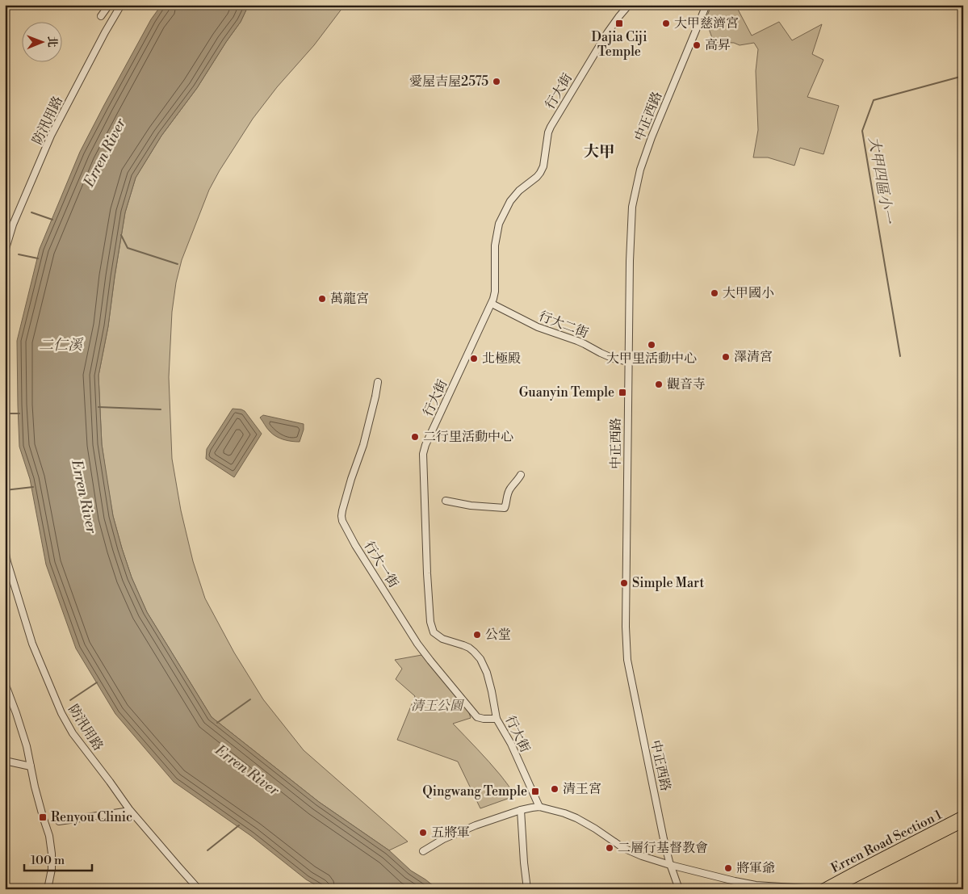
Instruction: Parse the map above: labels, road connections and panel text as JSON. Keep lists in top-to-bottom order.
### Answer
{
  "streets": {
    "main road": ["Erren Road Section 1"],
    "street": [
      "行大街",
      "中正西路",
      "防汛用路",
      "行大二街",
      "行大一街"
    ]
  },
  "crossings": [
    ["行大街", "行大二街"],
    ["行大街", "行大一街"],
    ["中正西路", "行大二街"]
  ],
  "districts": ["大甲"],
  "water": ["Erren River", "大甲四區小一", "二仁溪"],
  "parks": ["清王公園"],
  "places": {
    "transit": [
      "Dajia Ciji Temple",
      "Guanyin Temple",
      "Qingwang Temple",
      "Renyou Clinic"
    ],
    "other": [
      "大甲慈濟宮",
      "高昇",
      "愛屋吉屋2575",
      "大甲國小",
      "萬龍宮",
      "大甲里活動中心",
      "澤清宮",
      "北極殿",
      "觀音寺",
      "二行里活動中心",
      "Simple Mart",
      "公堂",
      "清王宮",
      "五將軍",
      "二層行基督教會",
      "將軍爺"
    ]
  },
  "scale_bar": "100 m",
  "north": "right"
}
